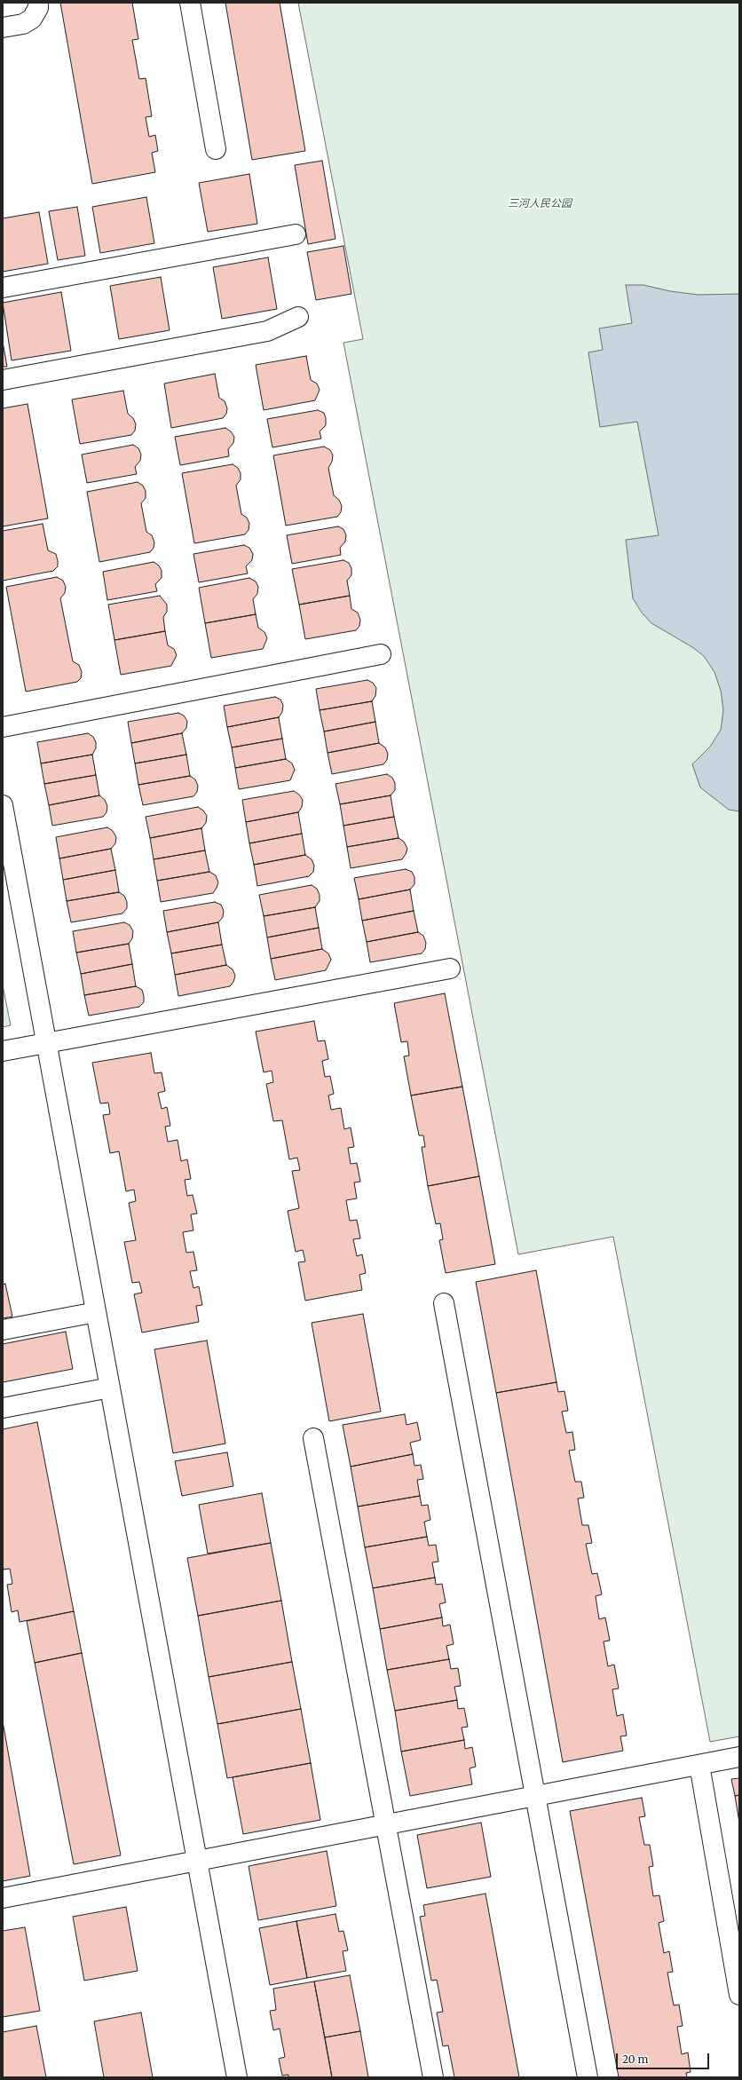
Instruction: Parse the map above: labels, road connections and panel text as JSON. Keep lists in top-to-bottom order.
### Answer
{
  "parks": ["三河人民公园"],
  "scale_bar": "20 m"
}
